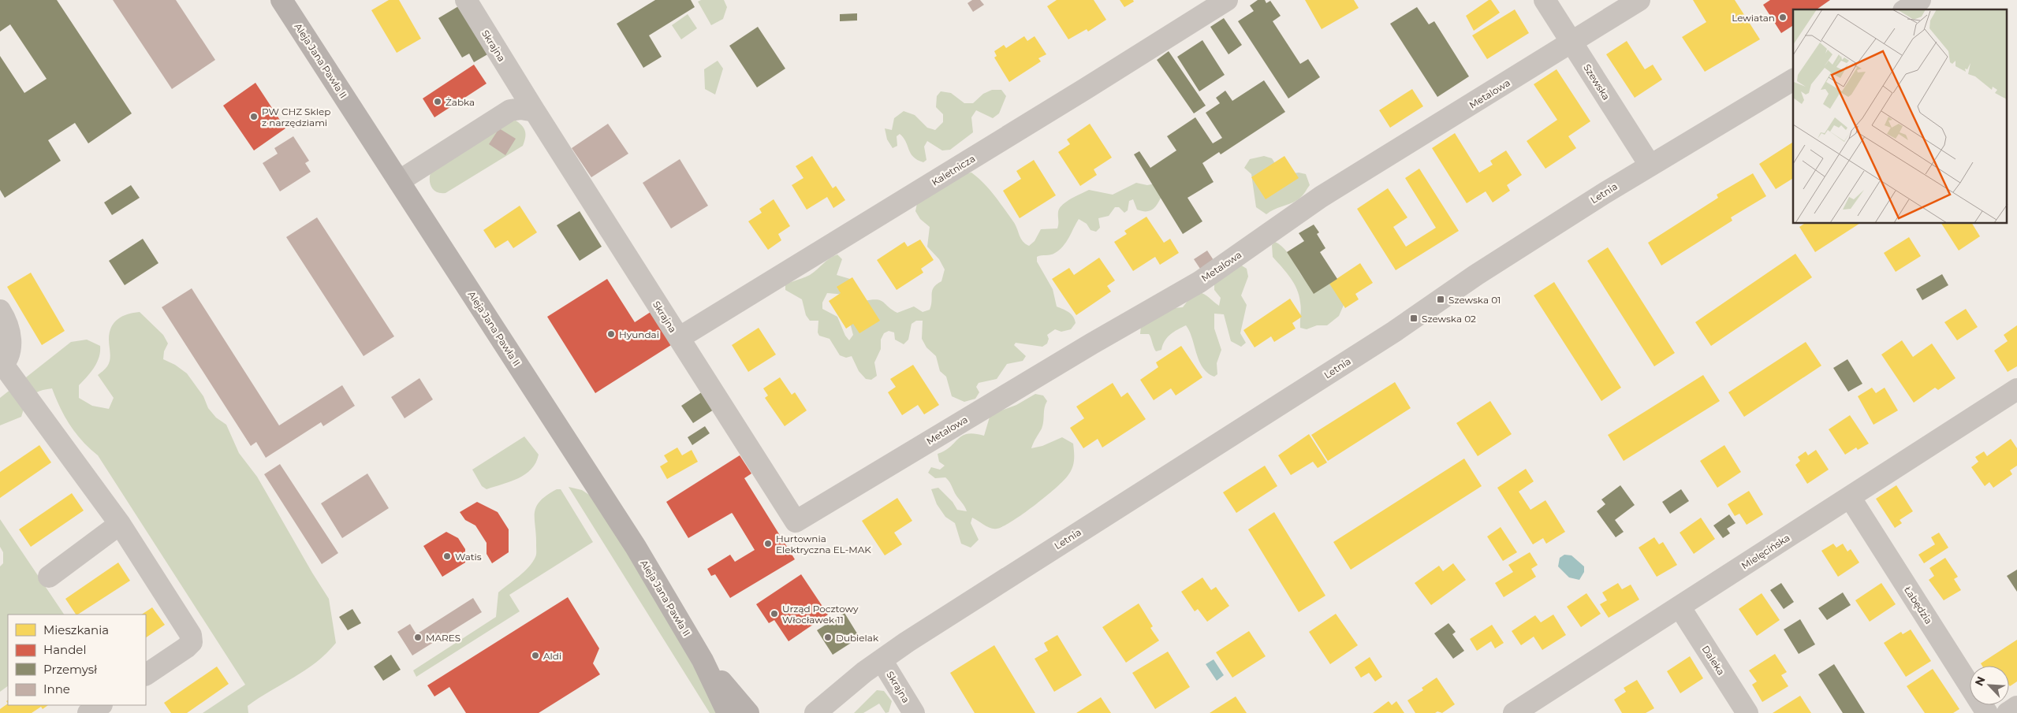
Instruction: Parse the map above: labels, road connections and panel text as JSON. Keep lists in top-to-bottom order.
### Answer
{
  "streets": {
    "main road": ["Aleja Jana Pawła II"],
    "street": [
      "Skrajna",
      "Szewska",
      "Metalowa",
      "Kaletnicza",
      "Letnia",
      "Mielęcińska",
      "Łabędzia",
      "Daleka"
    ]
  },
  "crossings": [
    ["Skrajna", "Metalowa"],
    ["Skrajna", "Kaletnicza"],
    ["Skrajna", "Letnia"],
    ["Szewska", "Metalowa"],
    ["Szewska", "Letnia"],
    ["Mielęcińska", "Łabędzia"],
    ["Mielęcińska", "Daleka"]
  ],
  "places": {
    "other": [
      "Lewiatan",
      "Żabka",
      "PW CHZ Sklep z narzędziami",
      "Hyundai",
      "Hurtownia Elektryczna EL-MAK",
      "Watis",
      "Urząd Pocztowy Włocławek 11",
      "MARES",
      "Dubielak",
      "Aldi"
    ],
    "transit": ["Szewska 01", "Szewska 02"]
  },
  "legend": [
    "Mieszkania",
    "Handel",
    "Przemysł",
    "Inne"
  ],
  "north": "top left"
}
